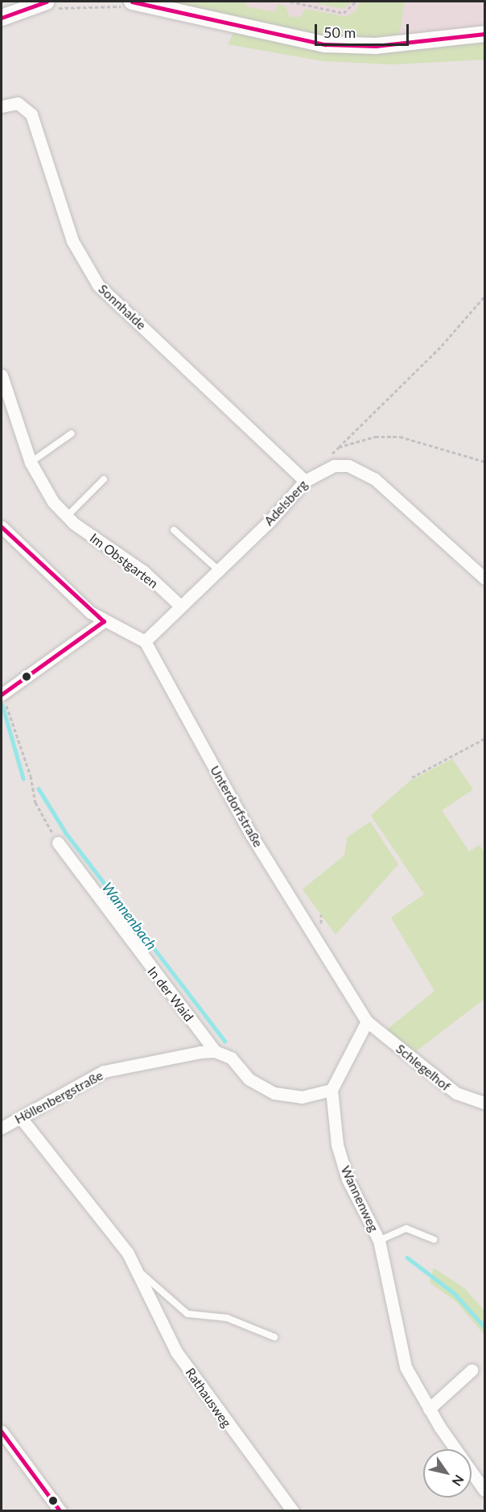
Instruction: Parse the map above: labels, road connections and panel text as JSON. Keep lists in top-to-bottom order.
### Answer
{
  "streets": {
    "street": [
      "Sonnhalde",
      "Adelsberg",
      "Im Obstgarten",
      "Unterdorfstraße",
      "In der Waid",
      "Schlegelhof",
      "Höllenbergstraße",
      "Wannenweg",
      "Rathausweg"
    ]
  },
  "crossings": [
    ["Sonnhalde", "Adelsberg"],
    ["Adelsberg", "Im Obstgarten"],
    ["Adelsberg", "Unterdorfstraße"],
    ["Unterdorfstraße", "Schlegelhof"],
    ["In der Waid", "Höllenbergstraße"],
    ["Höllenbergstraße", "Rathausweg"]
  ],
  "water": ["Wannenbach"],
  "scale_bar": "50 m",
  "north": "bottom right"
}
